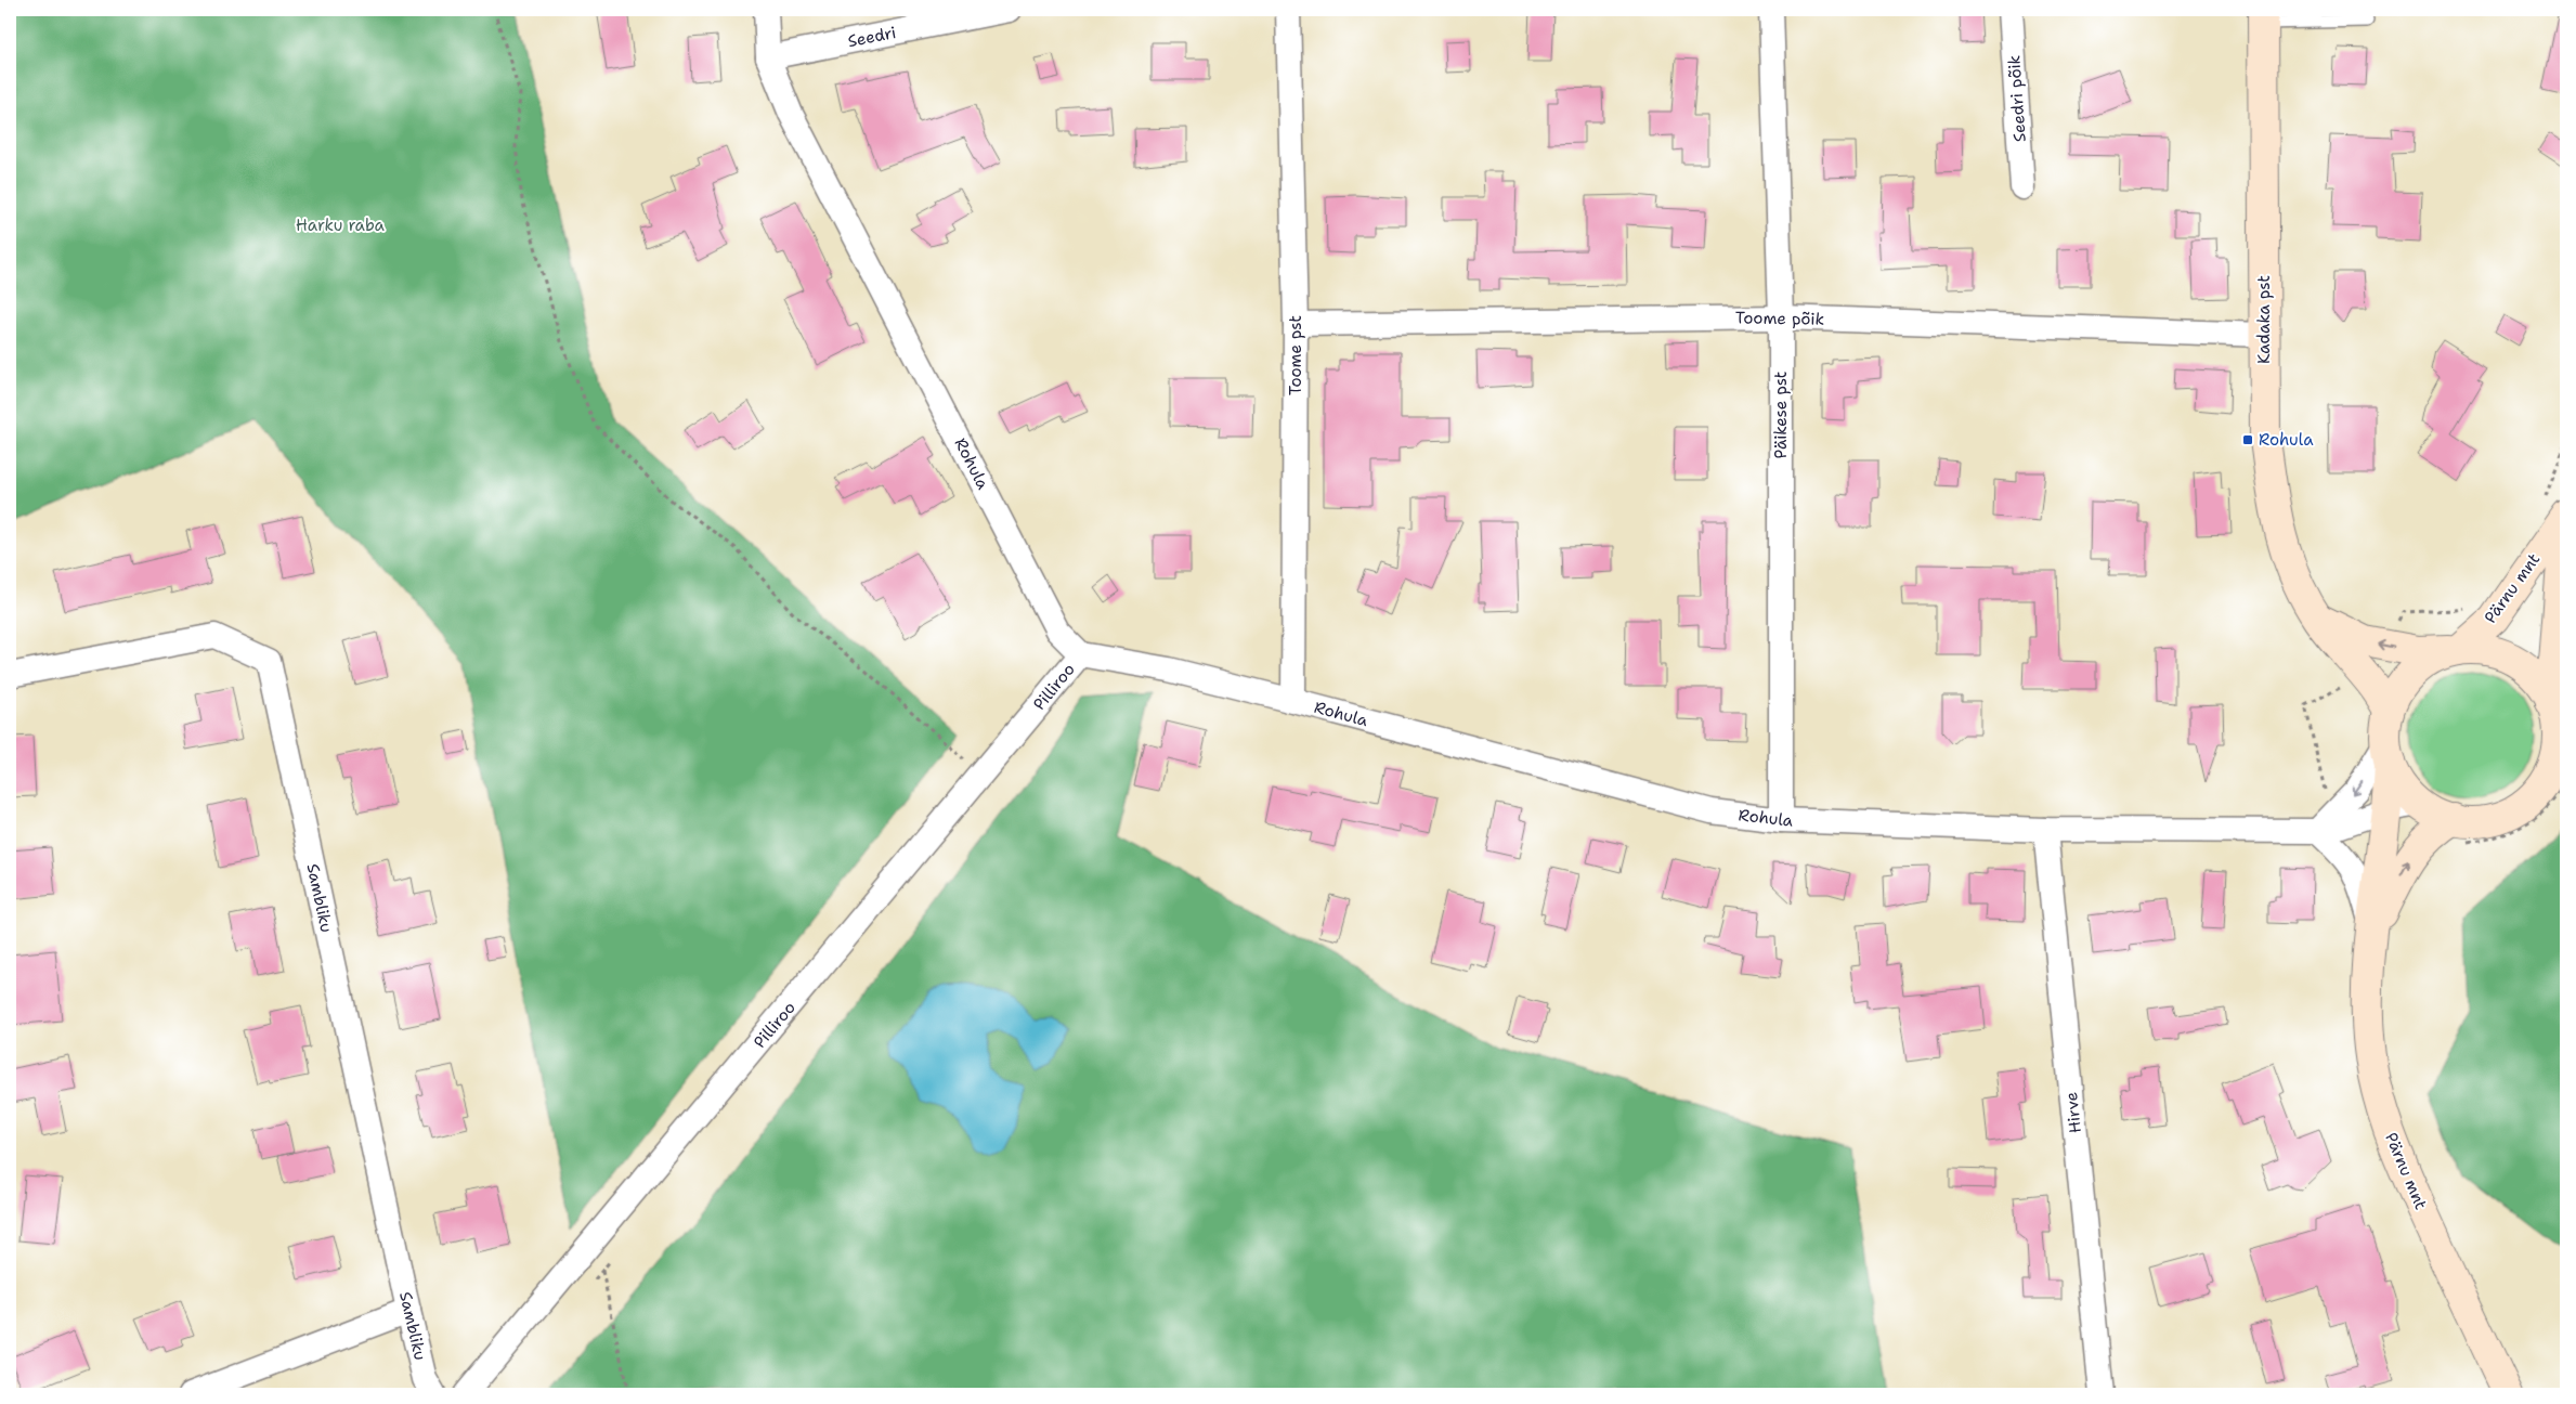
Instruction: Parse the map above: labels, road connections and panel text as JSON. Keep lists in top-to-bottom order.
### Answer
{
  "streets": {
    "main road": ["Kadaka pst", "Pärnu mnt"],
    "street": [
      "Seedri",
      "Seedri põik",
      "Toome põik",
      "Toome pst",
      "Päikese pst",
      "Rohula",
      "Pilliroo",
      "Sambliku",
      "Hirve"
    ]
  },
  "crossings": [
    ["Seedri", "Rohula"],
    ["Toome põik", "Kadaka pst"],
    ["Toome põik", "Toome pst"],
    ["Toome põik", "Päikese pst"],
    ["Kadaka pst", "Rohula"],
    ["Kadaka pst", "Pärnu mnt"],
    ["Toome pst", "Rohula"],
    ["Päikese pst", "Rohula"],
    ["Rohula", "Pärnu mnt"],
    ["Rohula", "Pilliroo"],
    ["Rohula", "Hirve"]
  ],
  "parks": ["Harku raba"],
  "places": {
    "transit": ["Rohula"]
  }
}
